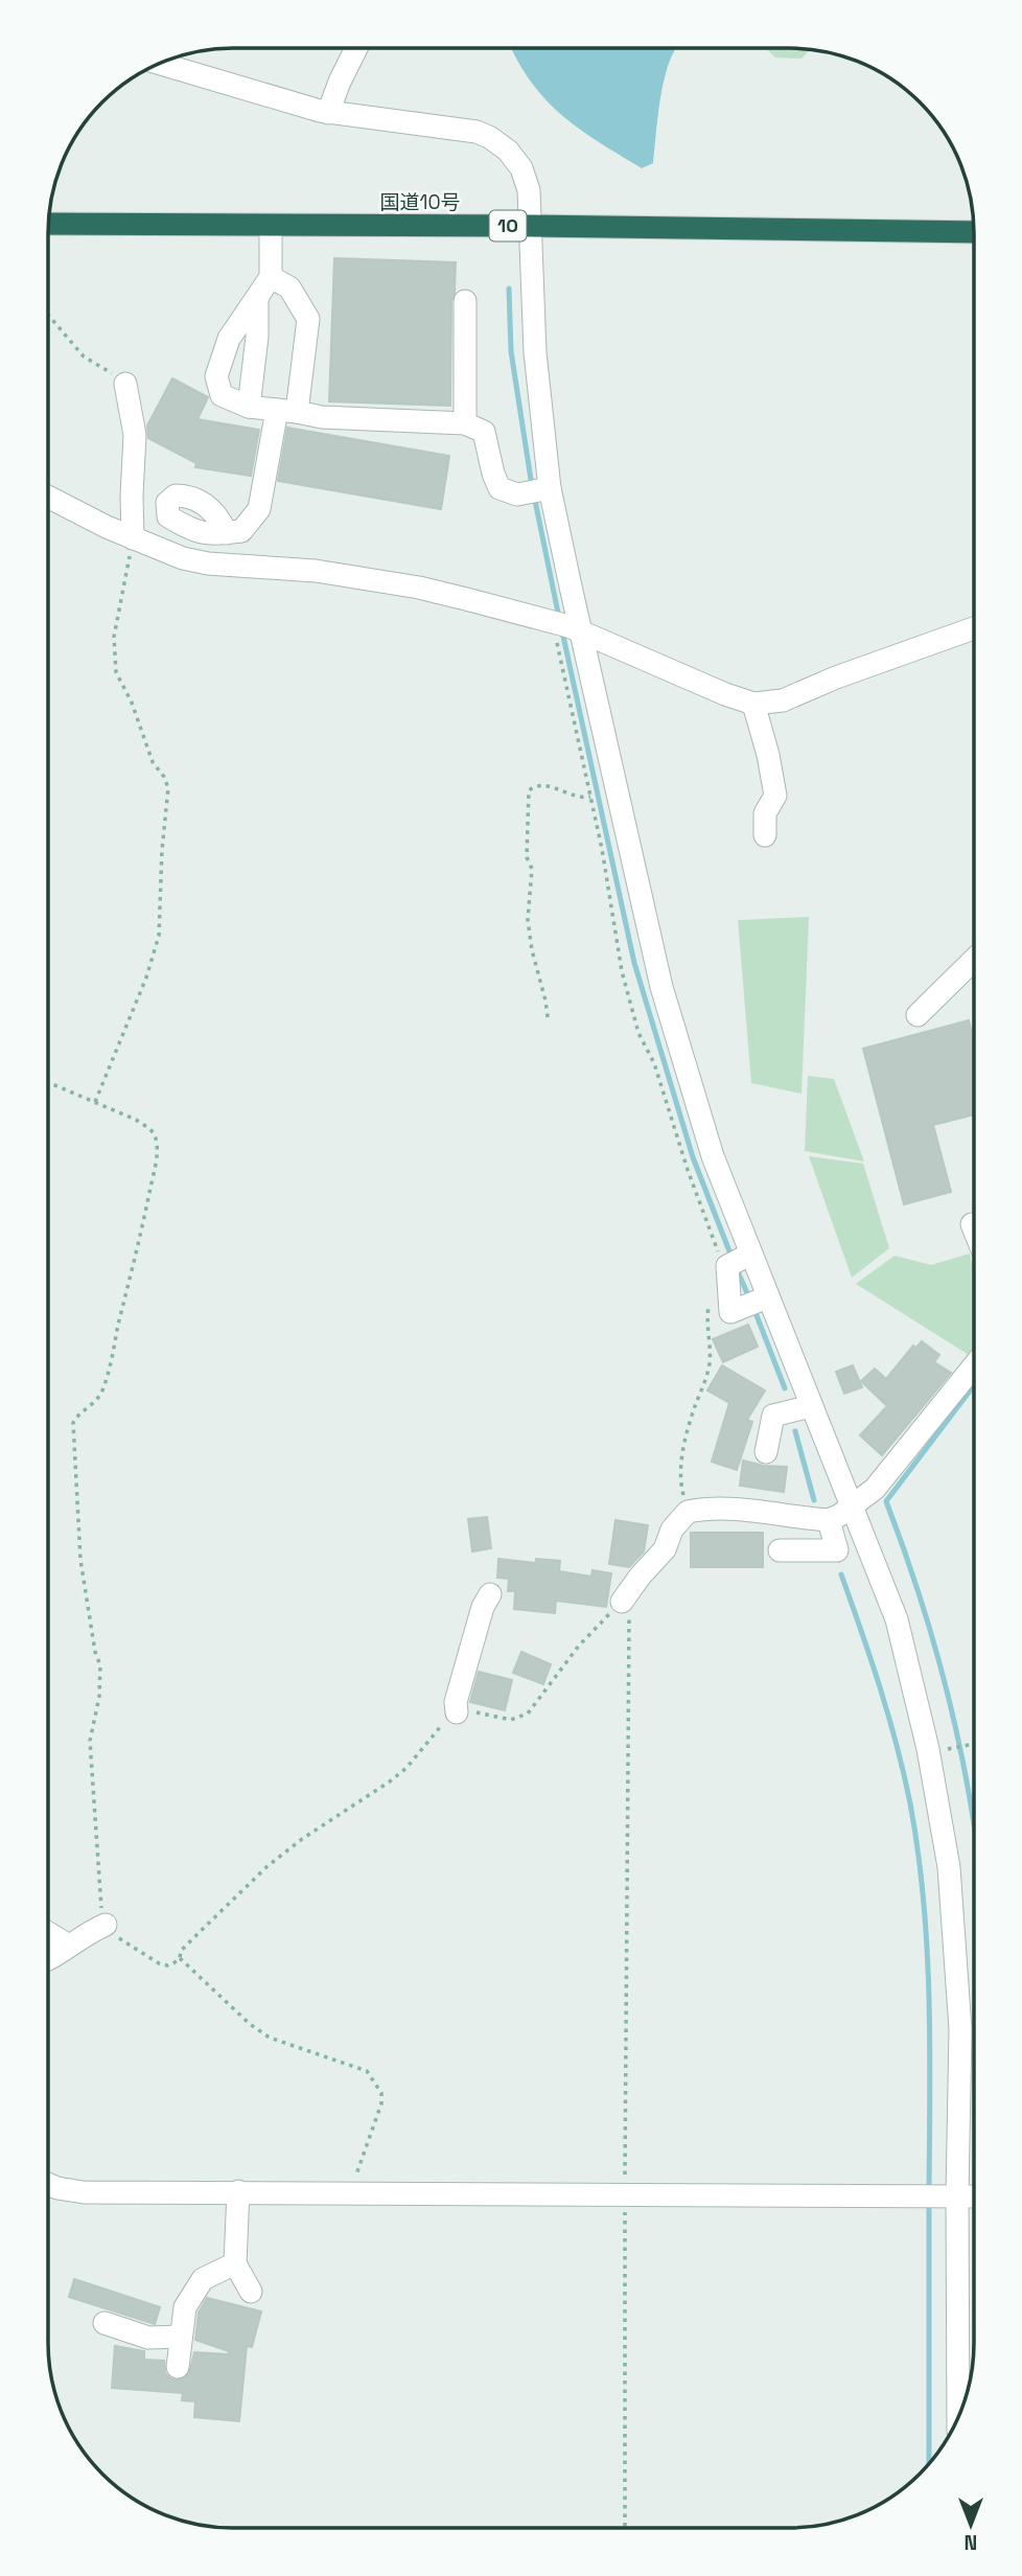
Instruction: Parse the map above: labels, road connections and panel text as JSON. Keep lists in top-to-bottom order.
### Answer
{
  "streets": {
    "highway": ["国道10号", "10"]
  },
  "north": "bottom"
}
